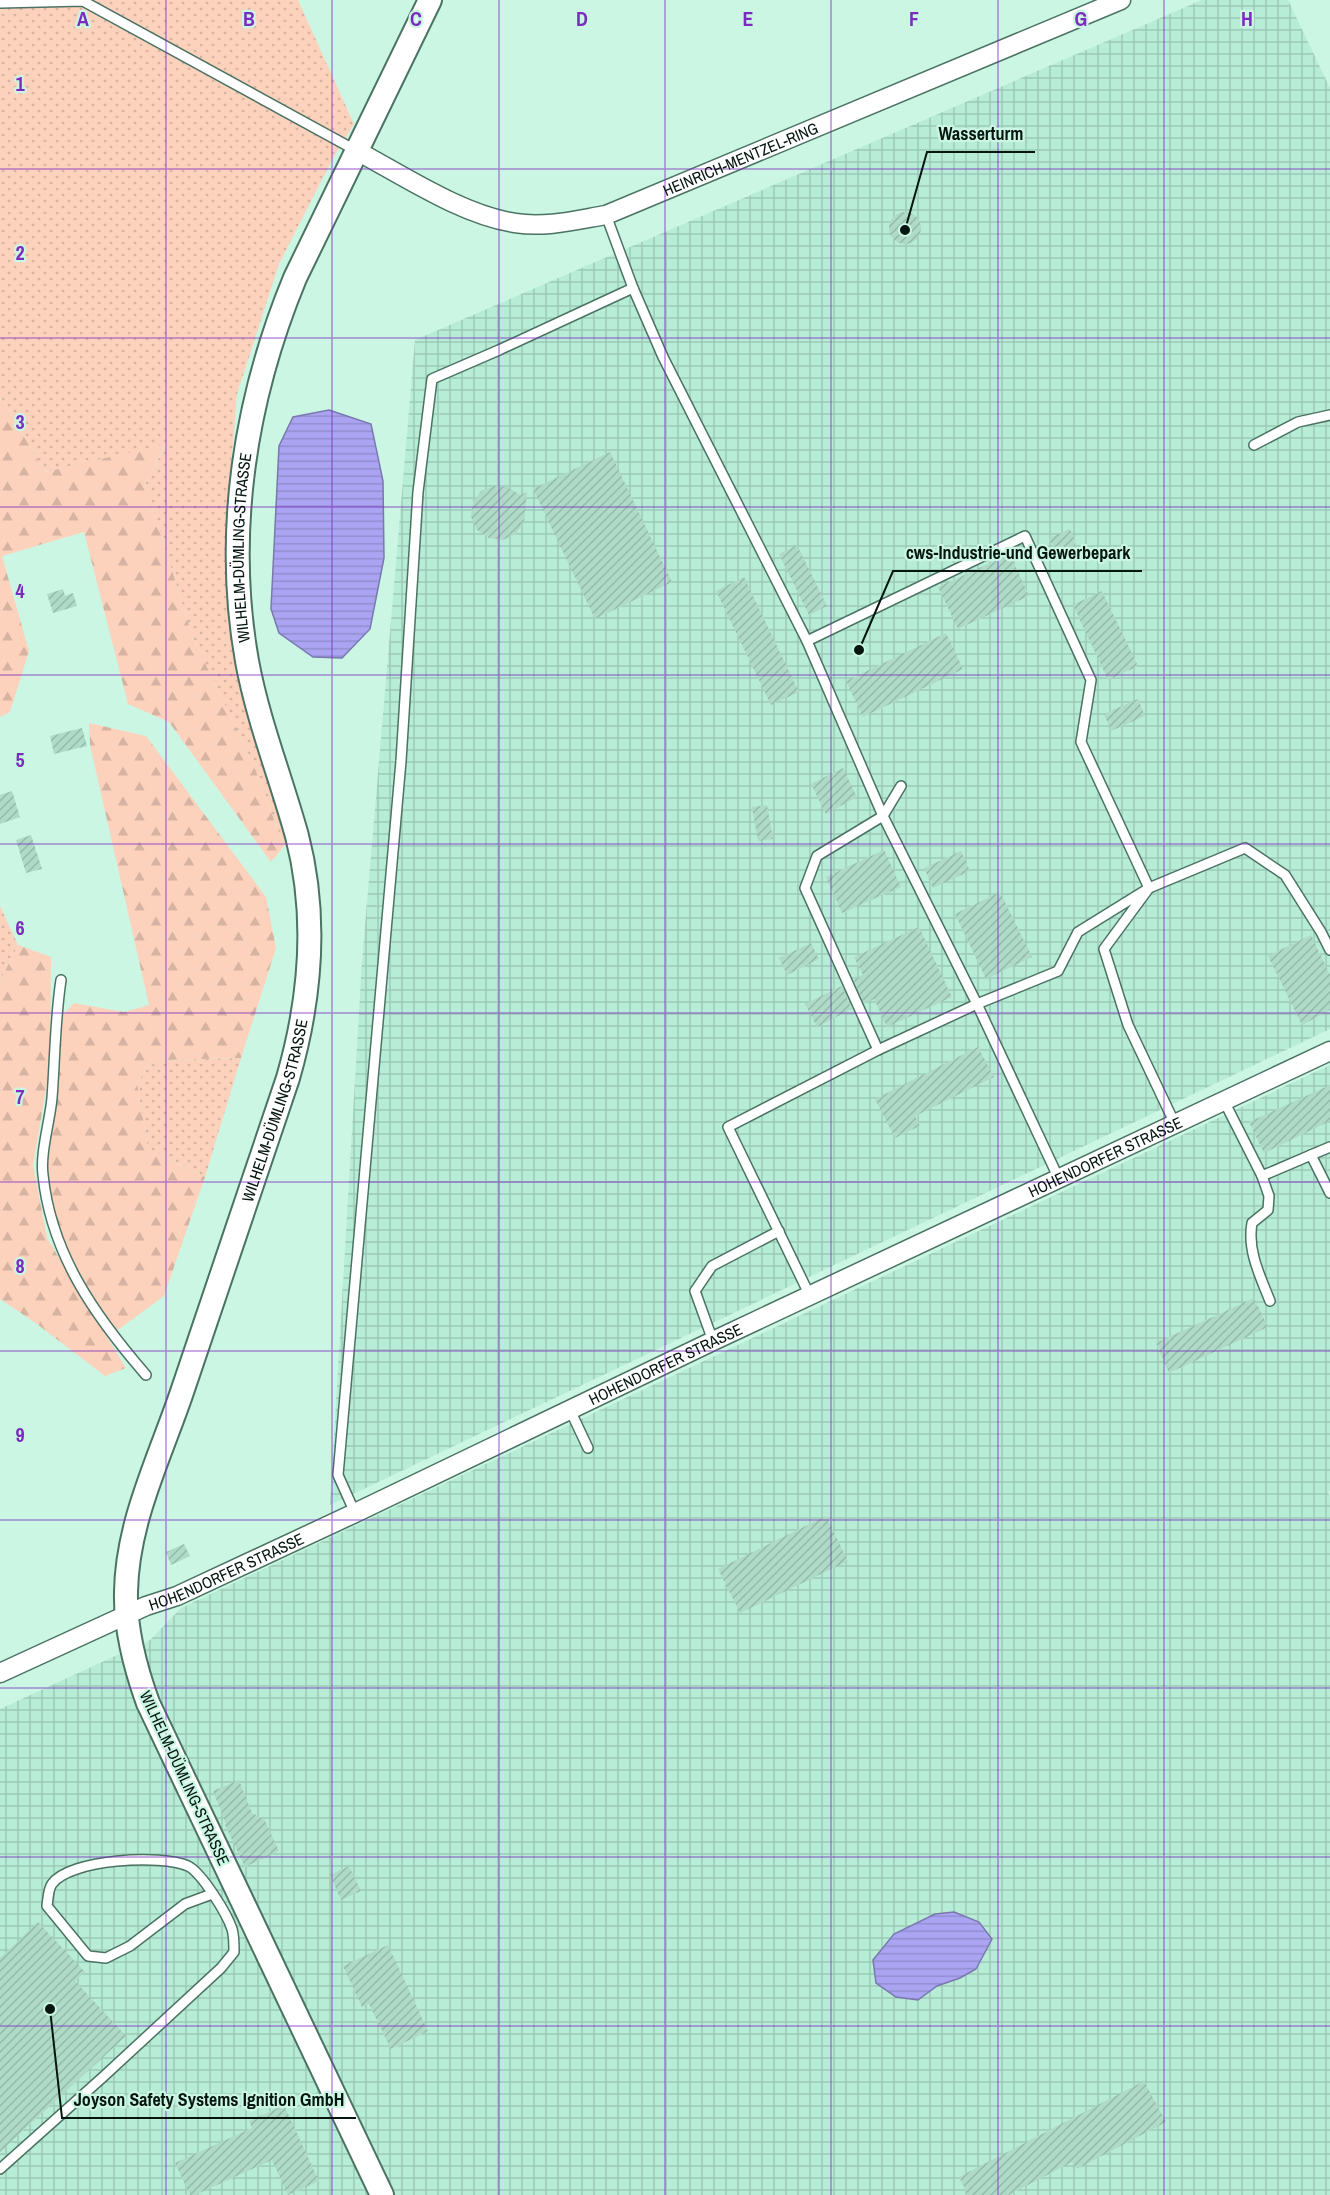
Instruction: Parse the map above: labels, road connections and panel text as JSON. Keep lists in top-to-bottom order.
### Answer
{
  "streets": {
    "street": ["HEINRICH-MENTZEL-RING", "WILHELM-DÜMLING-STRASSE", "HOHENDORFER STRASSE"]
  },
  "crossings": [
    ["HEINRICH-MENTZEL-RING", "WILHELM-DÜMLING-STRASSE"],
    ["WILHELM-DÜMLING-STRASSE", "HOHENDORFER STRASSE"]
  ],
  "places": ["Wasserturm", "cws-Industrie-und Gewerbepark", "Joyson Safety Systems Ignition GmbH"],
  "grid": {
    "columns": [
      "A",
      "B",
      "C",
      "D",
      "E",
      "F",
      "G",
      "H"
    ],
    "rows": [
      "1",
      "2",
      "3",
      "4",
      "5",
      "6",
      "7",
      "8",
      "9"
    ]
  }
}
